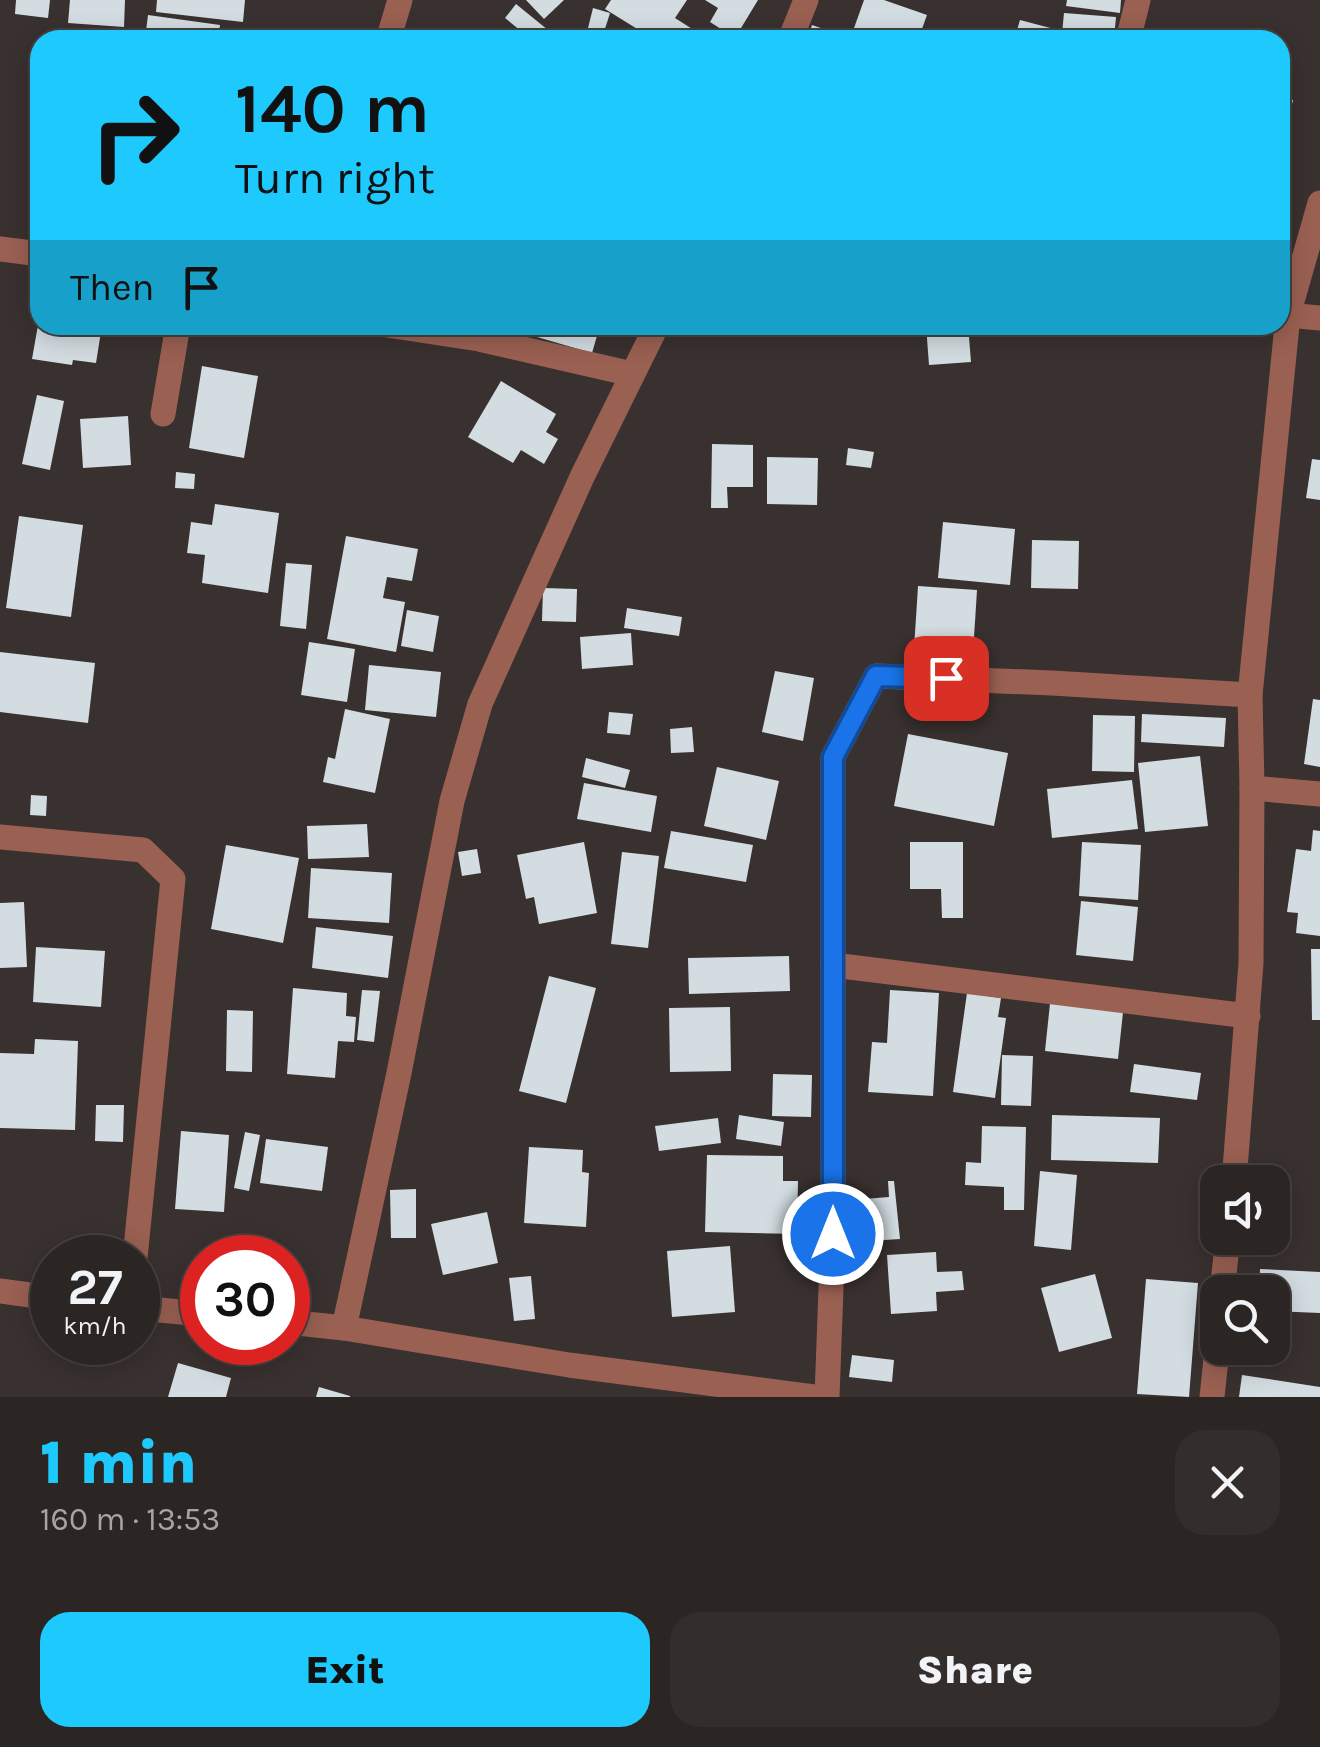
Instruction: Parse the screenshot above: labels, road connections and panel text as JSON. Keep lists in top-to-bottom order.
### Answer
{
  "page": {
    "turn": ["140 m", "Turn right"],
    "then": "Then",
    "speed": "27 km/h",
    "limit": "30",
    "heading": ["1 min", "160 m · 13:53"],
    "buttons": ["Exit", "Share"]
  }
}
